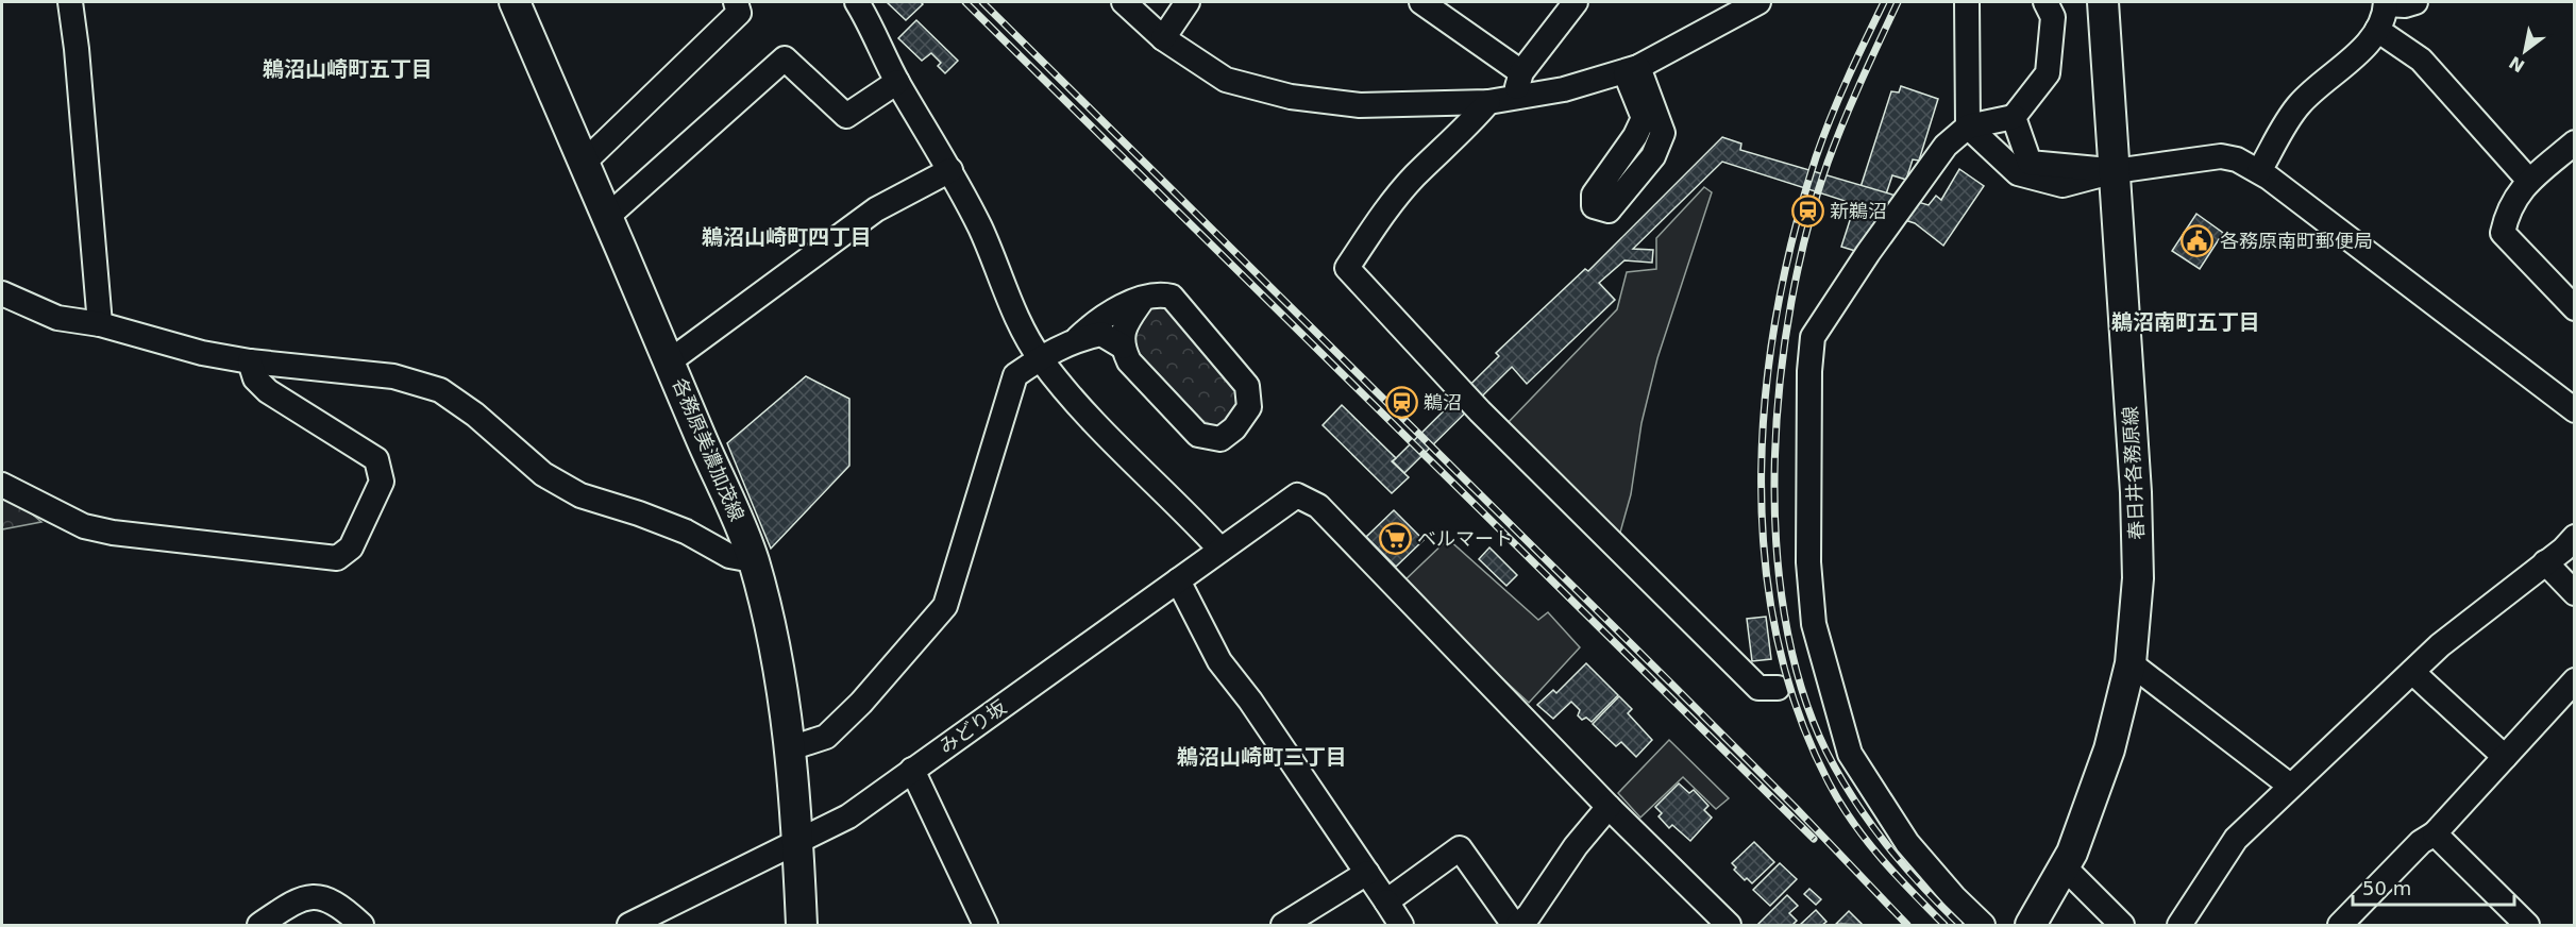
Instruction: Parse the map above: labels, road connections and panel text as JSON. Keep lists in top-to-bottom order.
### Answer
{
  "streets": {
    "main road": ["各務原美濃加茂線", "春日井各務原線"],
    "street": ["みどり坂"]
  },
  "crossings": [
    ["各務原美濃加茂線", "みどり坂"]
  ],
  "districts": [
    "鵜沼山崎町五丁目",
    "鵜沼山崎町四丁目",
    "鵜沼南町五丁目",
    "鵜沼山崎町三丁目"
  ],
  "places": {
    "station": ["新鵜沼", "鵜沼"],
    "public building": ["各務原南町郵便局"],
    "supermarket": ["ベルマート"]
  },
  "scale_bar": "50 m",
  "north": "bottom left"
}
